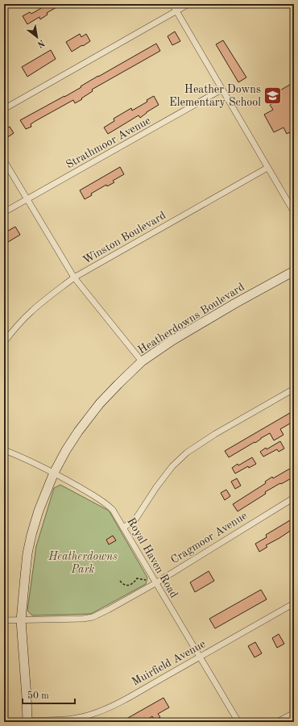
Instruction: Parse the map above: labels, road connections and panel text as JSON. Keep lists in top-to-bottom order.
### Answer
{
  "streets": {
    "street": [
      "Strathmoor Avenue",
      "Winston Boulevard",
      "Heatherdowns Boulevard",
      "Cragmoor Avenue",
      "Royal Haven Road",
      "Muirfield Avenue"
    ]
  },
  "crossings": [
    ["Heatherdowns Boulevard", "Cragmoor Avenue"],
    ["Heatherdowns Boulevard", "Royal Haven Road"],
    ["Heatherdowns Boulevard", "Muirfield Avenue"],
    ["Cragmoor Avenue", "Royal Haven Road"],
    ["Royal Haven Road", "Muirfield Avenue"]
  ],
  "parks": ["Heatherdowns Park"],
  "places": {
    "school or university": ["Heather Downs Elementary School"]
  },
  "scale_bar": "50 m",
  "north": "bottom right"
}
